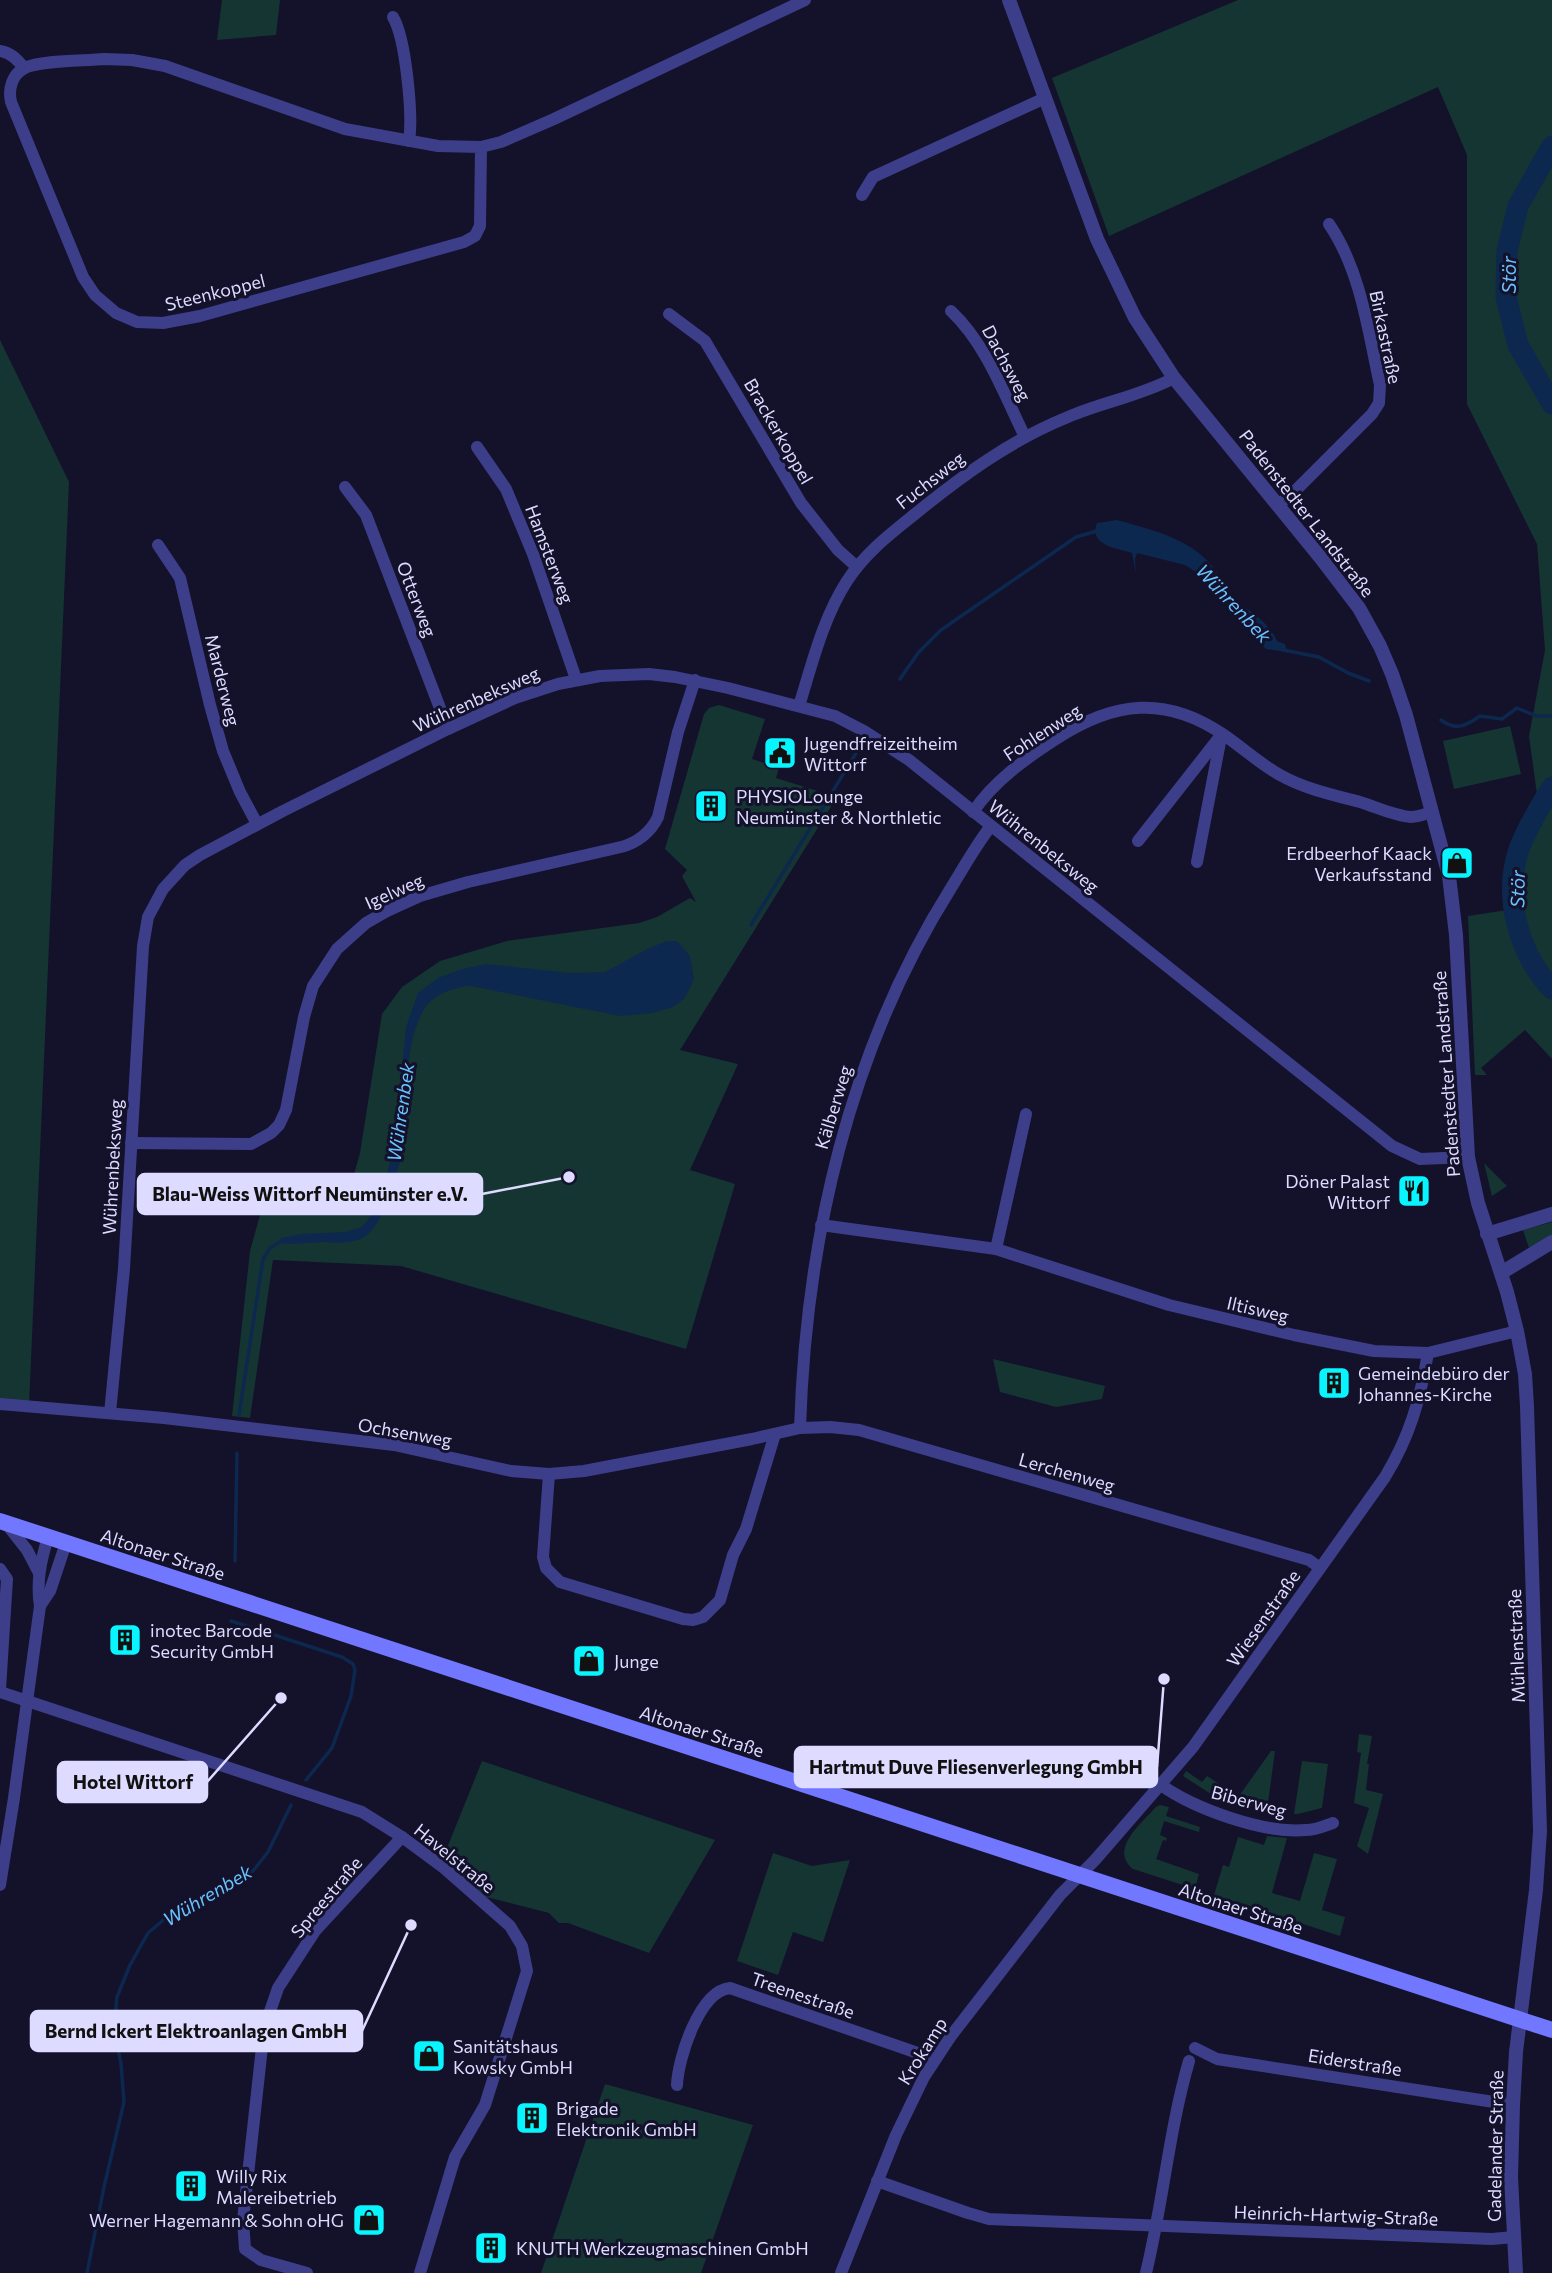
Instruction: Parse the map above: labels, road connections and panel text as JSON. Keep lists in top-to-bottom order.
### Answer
{
  "streets": {
    "main road": ["Altonaer Straße"],
    "street": [
      "Steenkoppel",
      "Birkastraße",
      "Dachsweg",
      "Brackerkoppel",
      "Fuchsweg",
      "Padenstedter Landstraße",
      "Hamsterweg",
      "Otterweg",
      "Marderweg",
      "Wührenbeksweg",
      "Fohlenweg",
      "Igelweg",
      "Kälberweg",
      "Iltisweg",
      "Ochsenweg",
      "Lerchenweg",
      "Wiesenstraße",
      "Mühlenstraße",
      "Biberweg",
      "Havelstraße",
      "Spreestraße",
      "Treenestraße",
      "Krokamp",
      "Eiderstraße",
      "Gadelander Straße",
      "Heinrich-Hartwig-Straße"
    ]
  },
  "crossings": [
    ["Birkastraße", "Padenstedter Landstraße"],
    ["Dachsweg", "Fuchsweg"],
    ["Brackerkoppel", "Fuchsweg"],
    ["Fuchsweg", "Padenstedter Landstraße"],
    ["Fuchsweg", "Wührenbeksweg"],
    ["Padenstedter Landstraße", "Wührenbeksweg"],
    ["Padenstedter Landstraße", "Fohlenweg"],
    ["Padenstedter Landstraße", "Mühlenstraße"],
    ["Hamsterweg", "Wührenbeksweg"],
    ["Otterweg", "Wührenbeksweg"],
    ["Marderweg", "Wührenbeksweg"],
    ["Wührenbeksweg", "Fohlenweg"],
    ["Wührenbeksweg", "Igelweg"],
    ["Wührenbeksweg", "Kälberweg"],
    ["Wührenbeksweg", "Ochsenweg"],
    ["Kälberweg", "Iltisweg"],
    ["Kälberweg", "Ochsenweg"],
    ["Kälberweg", "Lerchenweg"],
    ["Iltisweg", "Wiesenstraße"],
    ["Iltisweg", "Mühlenstraße"],
    ["Ochsenweg", "Lerchenweg"],
    ["Lerchenweg", "Wiesenstraße"],
    ["Altonaer Straße", "Wiesenstraße"],
    ["Altonaer Straße", "Mühlenstraße"],
    ["Altonaer Straße", "Krokamp"],
    ["Altonaer Straße", "Gadelander Straße"],
    ["Wiesenstraße", "Biberweg"],
    ["Wiesenstraße", "Krokamp"],
    ["Mühlenstraße", "Gadelander Straße"],
    ["Havelstraße", "Spreestraße"],
    ["Treenestraße", "Krokamp"],
    ["Krokamp", "Heinrich-Hartwig-Straße"],
    ["Eiderstraße", "Gadelander Straße"],
    ["Gadelander Straße", "Heinrich-Hartwig-Straße"]
  ],
  "water": ["Stör", "Wührenbek"],
  "places": {
    "public building": ["Jugendfreizeitheim Wittorf"],
    "building": [
      "PHYSIOLounge Neumünster & Northletic",
      "Gemeindebüro der Johannes-Kirche",
      "inotec Barcode Security GmbH",
      "Brigade Elektronik GmbH",
      "Willy Rix Malereibetrieb",
      "KNUTH Werkzeugmaschinen GmbH"
    ],
    "shop": [
      "Erdbeerhof Kaack Verkaufsstand",
      "Junge",
      "Sanitätshaus Kowsky GmbH",
      "Werner Hagemann & Sohn oHG"
    ],
    "other": [
      "Blau-Weiss Wittorf Neumünster e.V.",
      "Hartmut Duve Fliesenverlegung GmbH",
      "Hotel Wittorf",
      "Bernd Ickert Elektroanlagen GmbH"
    ],
    "restaurant": ["Döner Palast Wittorf"]
  }
}
